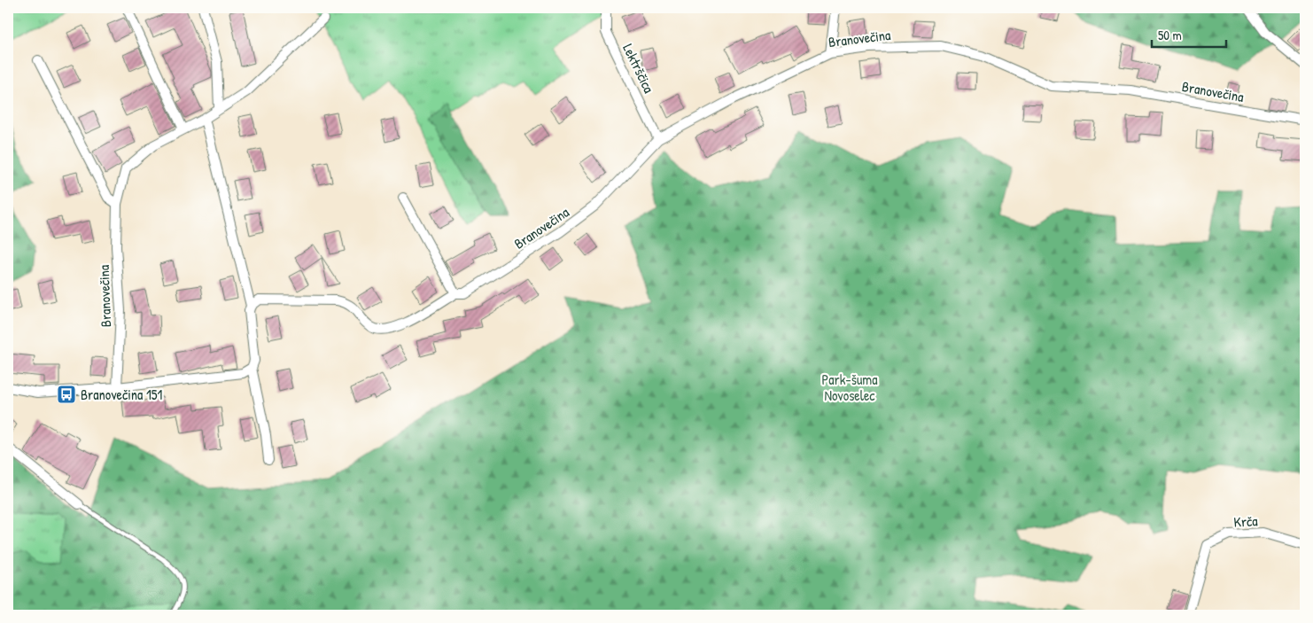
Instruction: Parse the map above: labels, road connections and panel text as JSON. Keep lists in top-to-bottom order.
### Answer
{
  "streets": {
    "street": ["Branovečina", "Lektrščica", "Krča"]
  },
  "crossings": [
    ["Branovečina", "Lektrščica"]
  ],
  "parks": ["Park-šuma Novoselec"],
  "places": {
    "bus stop": ["Branovečina 151"]
  },
  "scale_bar": "50 m"
}
